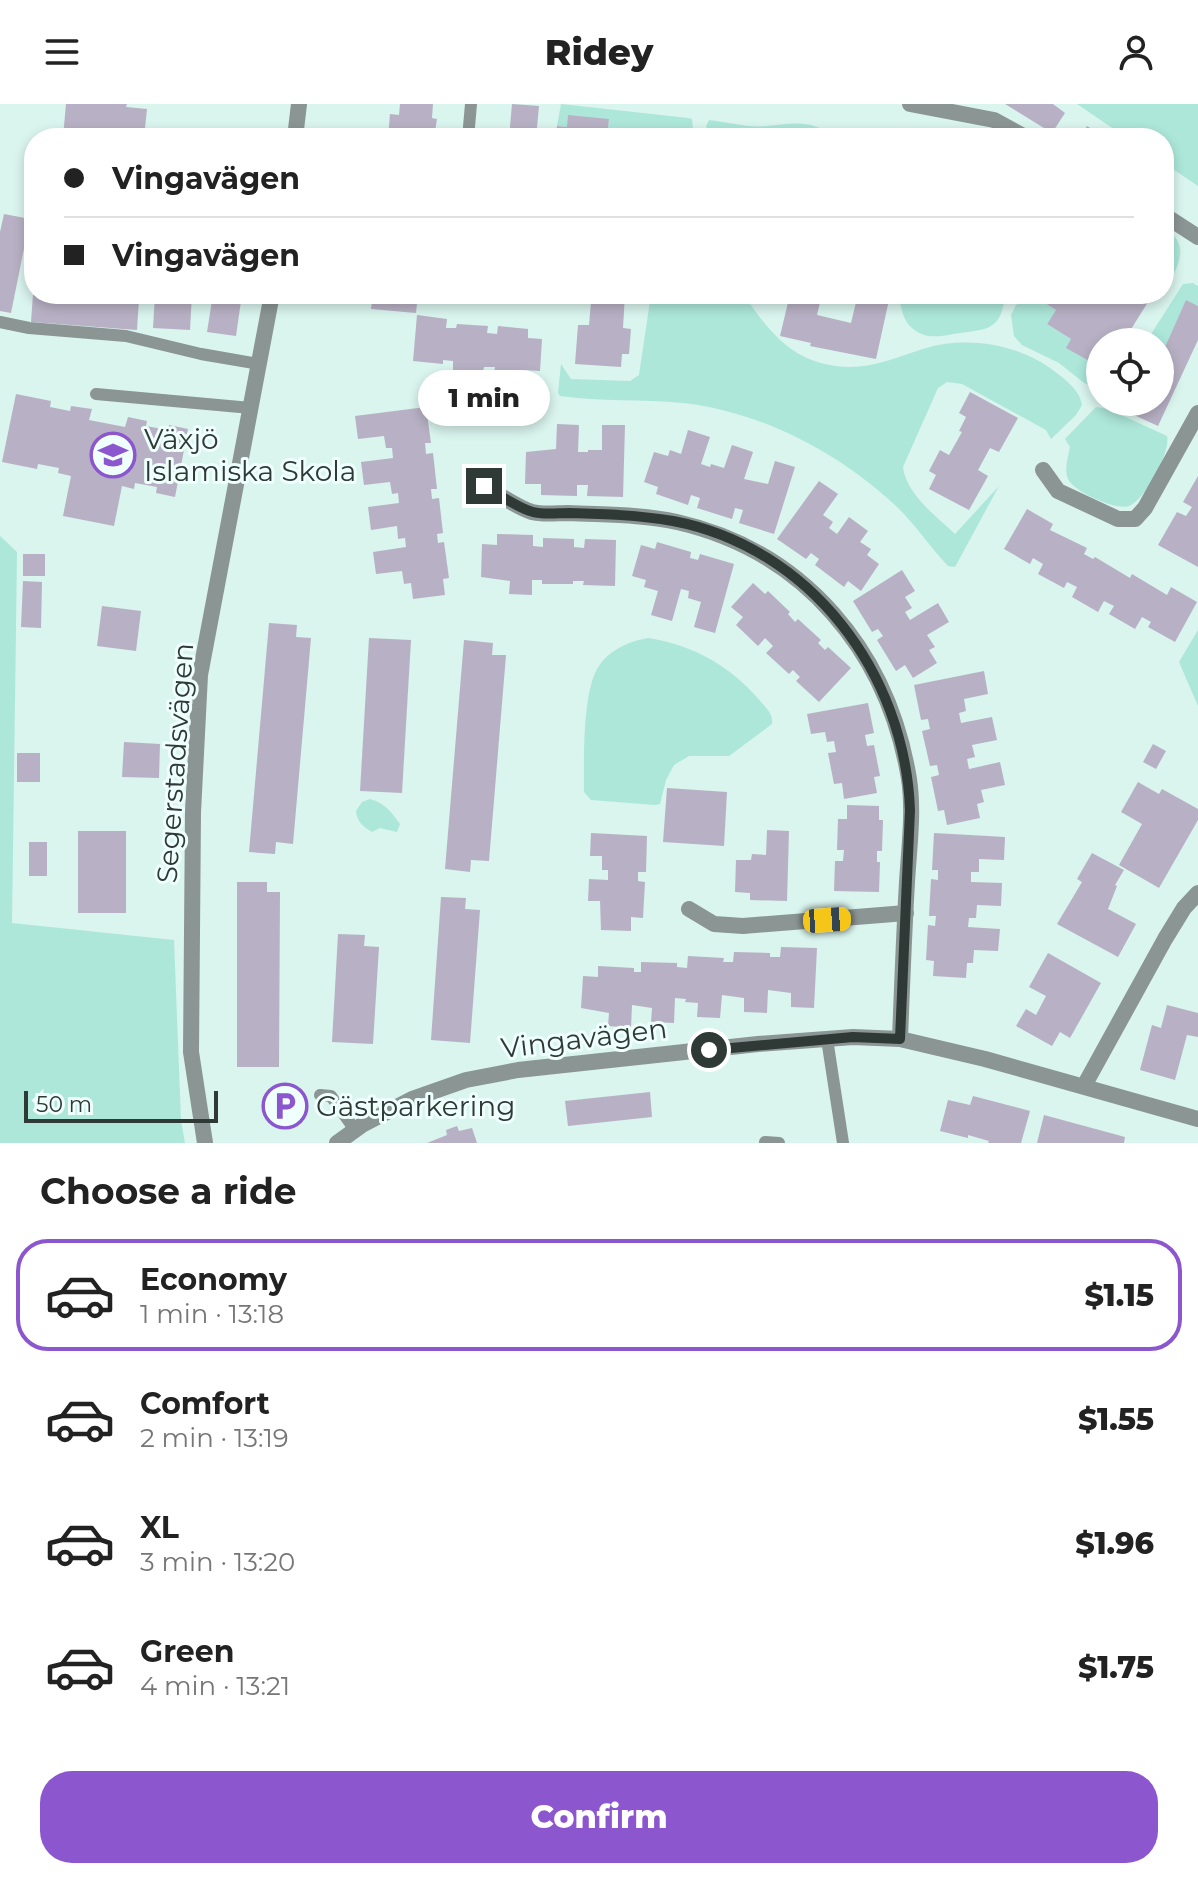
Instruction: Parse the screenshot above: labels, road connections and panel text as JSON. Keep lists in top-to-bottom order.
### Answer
{
  "streets": {
    "street": ["Segerstadsvägen", "Vingavägen"]
  },
  "places": {
    "school or university": ["Växjö Islamiska Skola"],
    "parking": ["Gästparkering"]
  },
  "scale_bar": "50 m",
  "page": {
    "header": "Ridey",
    "banner": ["Vingavägen", "Vingavägen"],
    "bubble": "1 min",
    "scale": "50 m",
    "heading": "Choose a ride",
    "list": [
      {
        "name": "Economy",
        "note": "1 min · 13:18",
        "value": "$1.15"
      },
      {
        "name": "Comfort",
        "note": "2 min · 13:19",
        "value": "$1.55"
      },
      {
        "name": "XL",
        "note": "3 min · 13:20",
        "value": "$1.96"
      },
      {
        "name": "Green",
        "note": "4 min · 13:21",
        "value": "$1.75"
      }
    ],
    "buttons": "Confirm"
  }
}
